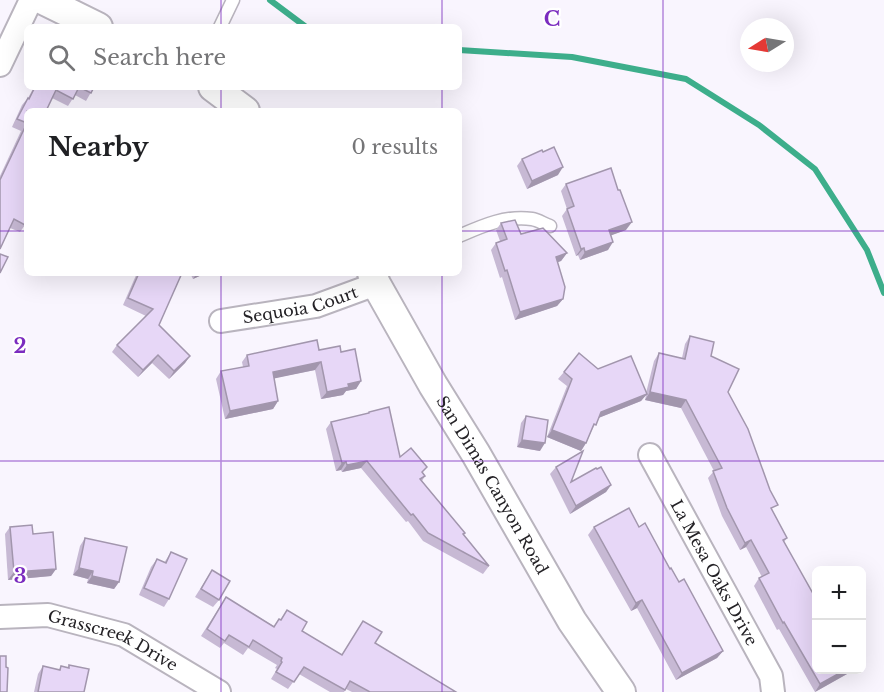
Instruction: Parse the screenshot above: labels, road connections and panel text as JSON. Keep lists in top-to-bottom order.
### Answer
{
  "streets": {
    "street": [
      "Sequoia Court",
      "San Dimas Canyon Road",
      "La Mesa Oaks Drive",
      "Grasscreek Drive"
    ]
  },
  "crossings": [
    ["Sequoia Court", "San Dimas Canyon Road"]
  ],
  "north": "left",
  "page": {
    "search": "Search here",
    "heading": ["Nearby", "0 results"],
    "map_buttons": ["+", "−"]
  },
  "grid": {
    "columns": ["C"],
    "rows": ["2", "3"]
  }
}
